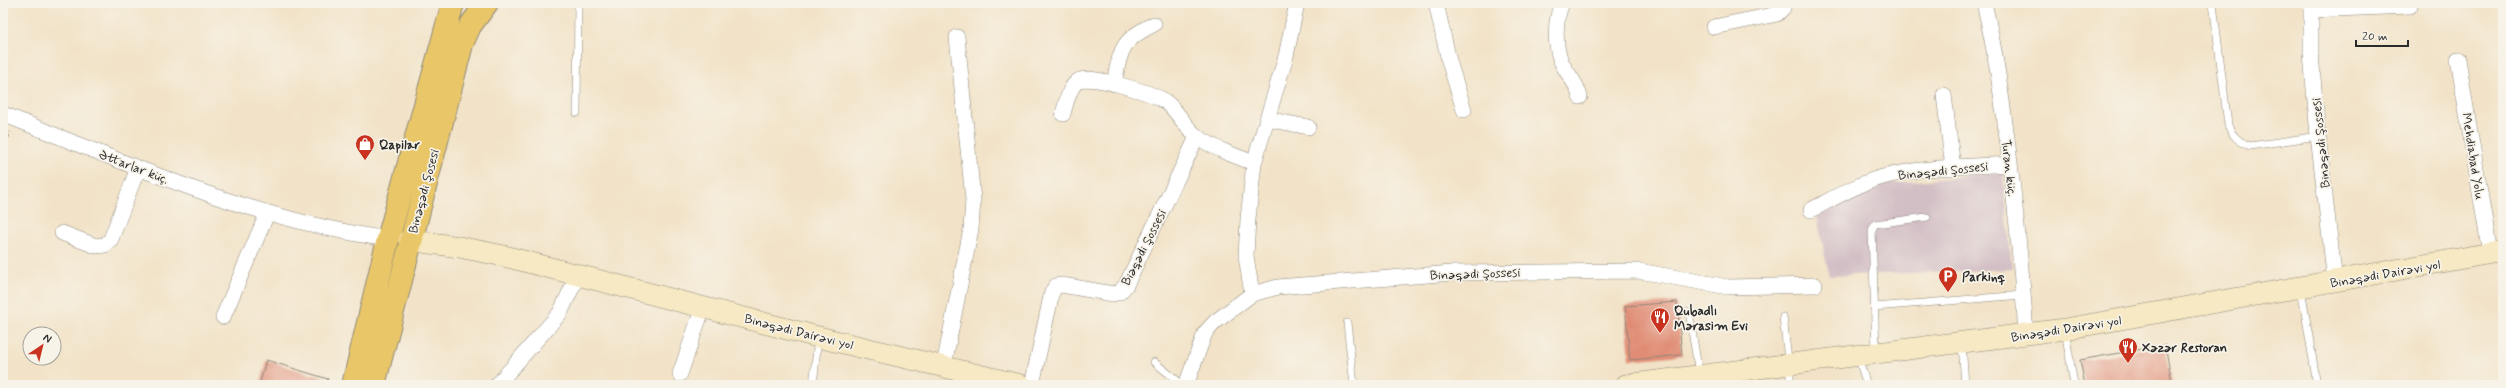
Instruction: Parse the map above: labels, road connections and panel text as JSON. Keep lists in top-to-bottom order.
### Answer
{
  "streets": {
    "main road": ["Binəqədi şosesi", "Binəqədi Dairəvi yol"],
    "street": [
      "Binəqədi Şossesi",
      "Mehdiabad Yolu",
      "Əttarlar küç.",
      "Turan küç.",
      "Biəqədi Şossesi"
    ]
  },
  "crossings": [
    ["Binəqədi Şossesi", "Turan küç."],
    ["Binəqədi Şossesi", "Binəqədi Dairəvi yol"],
    ["Mehdiabad Yolu", "Binəqədi Dairəvi yol"],
    ["Əttarlar küç.", "Binəqədi şosesi"],
    ["Turan küç.", "Binəqədi Dairəvi yol"],
    ["Binəqədi şosesi", "Binəqədi Dairəvi yol"]
  ],
  "places": {
    "shop": ["Qapilar"],
    "parking": ["Parkinq"],
    "restaurant": ["Qubadlı Mərasim Evi", "Xəzər Restoran"]
  },
  "scale_bar": "20 m",
  "north": "top right"
}
